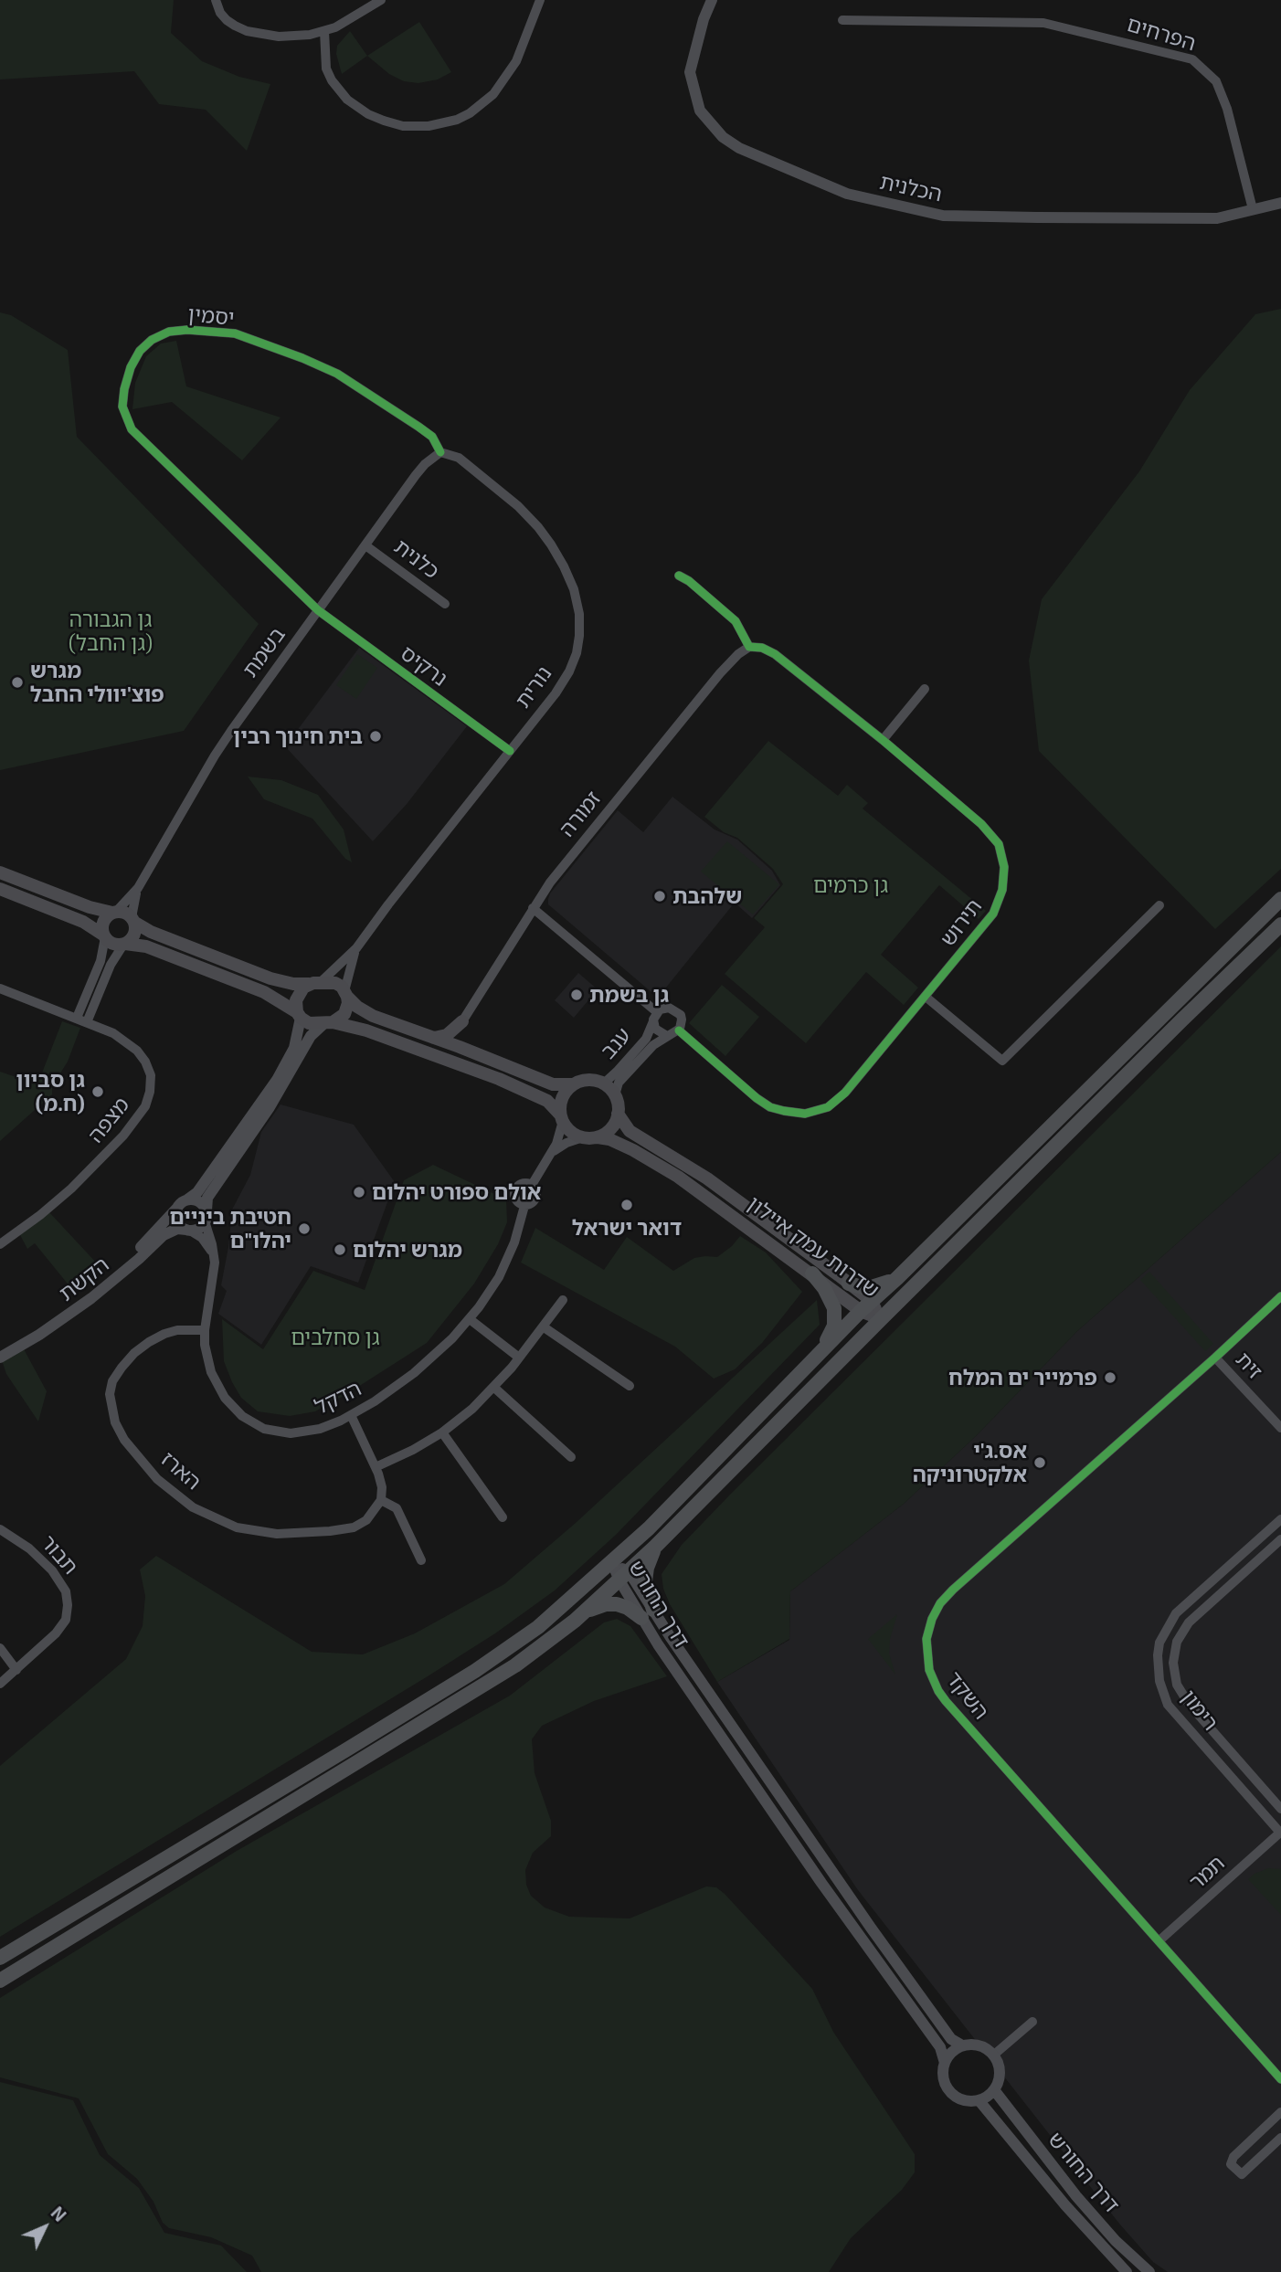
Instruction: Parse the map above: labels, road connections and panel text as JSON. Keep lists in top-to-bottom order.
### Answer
{
  "streets": {
    "main road": ["שדרות עמק איילון"],
    "street": [
      "הפרחים",
      "הכלנית",
      "יסמין",
      "כלנית",
      "בשמת",
      "נרקיס",
      "נורית",
      "זמורה",
      "תירוש",
      "ענב",
      "מצפה",
      "הקשת",
      "זית",
      "הדקל",
      "הארז",
      "תבור",
      "דרך החורש",
      "השקד",
      "רימון",
      "תמר"
    ]
  },
  "crossings": [
    ["הפרחים", "הכלנית"],
    ["יסמין", "בשמת"],
    ["יסמין", "נרקיס"],
    ["יסמין", "נורית"],
    ["כלנית", "בשמת"],
    ["בשמת", "נרקיס"],
    ["בשמת", "נורית"],
    ["נרקיס", "נורית"],
    ["נורית", "הקשת"],
    ["זמורה", "תירוש"],
    ["תירוש", "ענב"],
    ["ענב", "שדרות עמק איילון"],
    ["הקשת", "הדקל"],
    ["זית", "השקד"],
    ["הדקל", "הארז"],
    ["השקד", "תמר"],
    ["רימון", "תמר"]
  ],
  "parks": ["גן הגבורה (גן החבל)", "גן כרמים", "גן סחלבים"],
  "places": [
    "מגרש פוצ'יוולי החבל",
    "בית חינוך רבין",
    "שלהבת",
    "גן בשמת",
    "גן סביון (ח.מ)",
    "אולם ספורט יהלום",
    "דואר ישראל",
    "חטיבת ביניים יהלו\"ם",
    "מגרש יהלום",
    "פרמייר ים המלח",
    "אס.ג'י אלקטרוניקה"
  ],
  "north": "top right"
}
